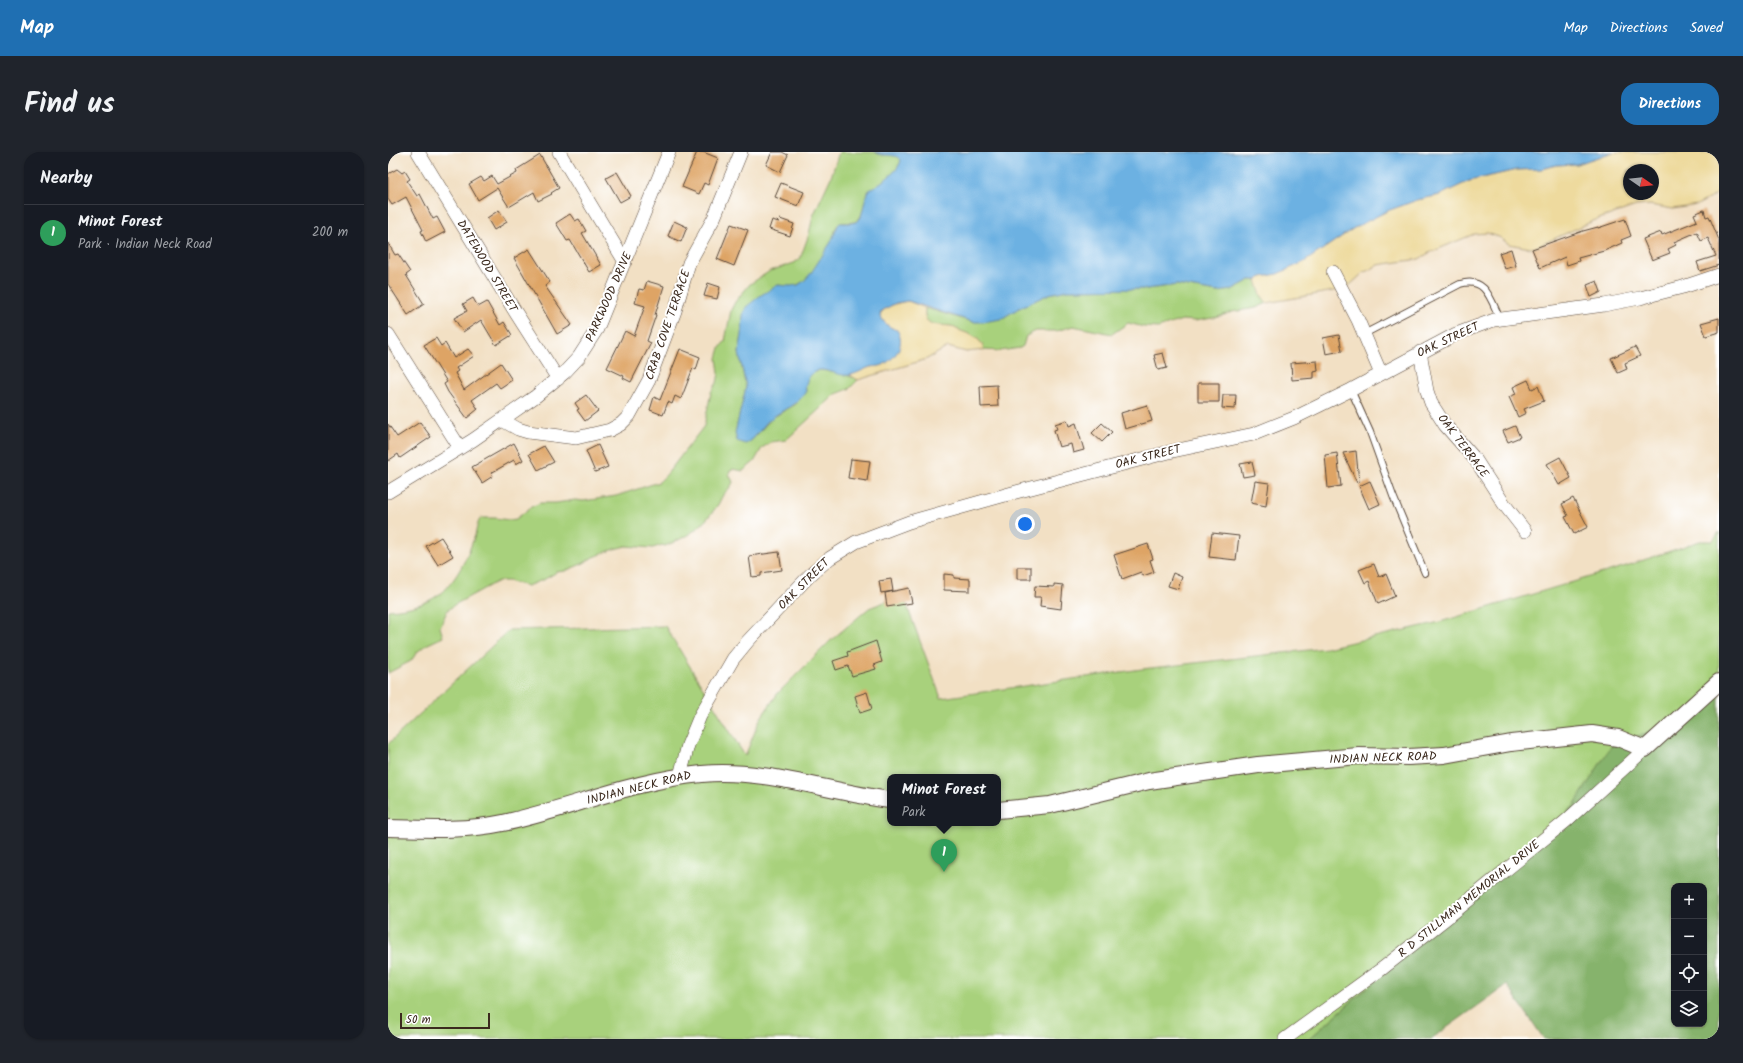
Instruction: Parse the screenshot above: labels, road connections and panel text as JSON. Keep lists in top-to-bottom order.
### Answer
{
  "streets": {
    "street": [
      "DATEWOOD STREET",
      "PARKWOOD DRIVE",
      "CRAB COVE TERRACE",
      "OAK STREET",
      "OAK TERRACE",
      "INDIAN NECK ROAD",
      "R D STILLMAN MEMORIAL DRIVE"
    ]
  },
  "crossings": [
    ["DATEWOOD STREET", "PARKWOOD DRIVE"],
    ["PARKWOOD DRIVE", "CRAB COVE TERRACE"],
    ["OAK STREET", "OAK TERRACE"],
    ["OAK STREET", "INDIAN NECK ROAD"],
    ["INDIAN NECK ROAD", "R D STILLMAN MEMORIAL DRIVE"]
  ],
  "scale_bar": "50 m",
  "north": "right",
  "page": {
    "header": "Map",
    "nav": ["Map", "Directions", "Saved"],
    "title": "Find us",
    "buttons": "Directions",
    "heading": "Nearby",
    "list": [
      {
        "mark": "1",
        "name": "Minot Forest",
        "note": "Park · Indian Neck Road",
        "value": "200 m"
      }
    ],
    "popup": ["Minot Forest", "Park"],
    "pins": "1",
    "map_buttons": ["+", "−"],
    "scale": "50 m"
  }
}
